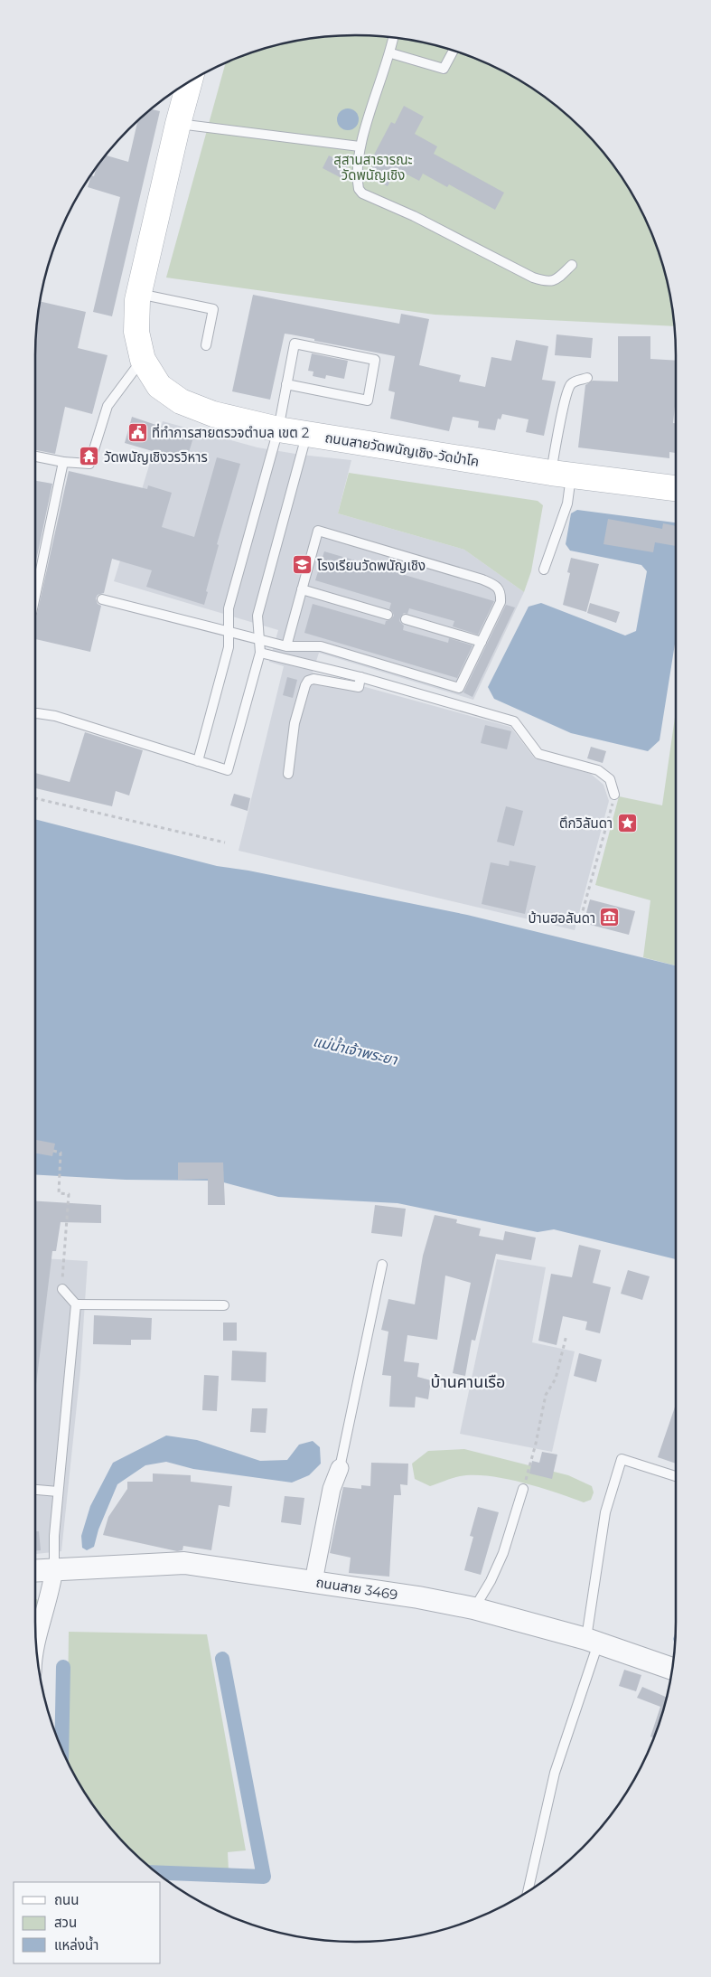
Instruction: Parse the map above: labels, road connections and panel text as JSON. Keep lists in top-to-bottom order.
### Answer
{
  "streets": {
    "main road": ["ถนนสายวัดพนัญเชิง-วัดป่าโค"],
    "street": ["ถนนสาย 3469"]
  },
  "districts": ["บ้านคานเรือ"],
  "water": ["แม่น้ำเจ้าพระยา"],
  "parks": ["สุสานสาธารณะ วัดพนัญเชิง"],
  "places": {
    "public building": ["ที่ทำการสายตรวจตำบล เขต 2"],
    "temple": ["วัดพนัญเชิงวรวิหาร"],
    "school or university": ["โรงเรียนวัดพนัญเชิง"],
    "place": ["ตึกวิลันดา"],
    "museum": ["บ้านฮอลันดา"]
  },
  "legend": ["ถนน", "สวน", "แหล่งน้ำ"]
}
